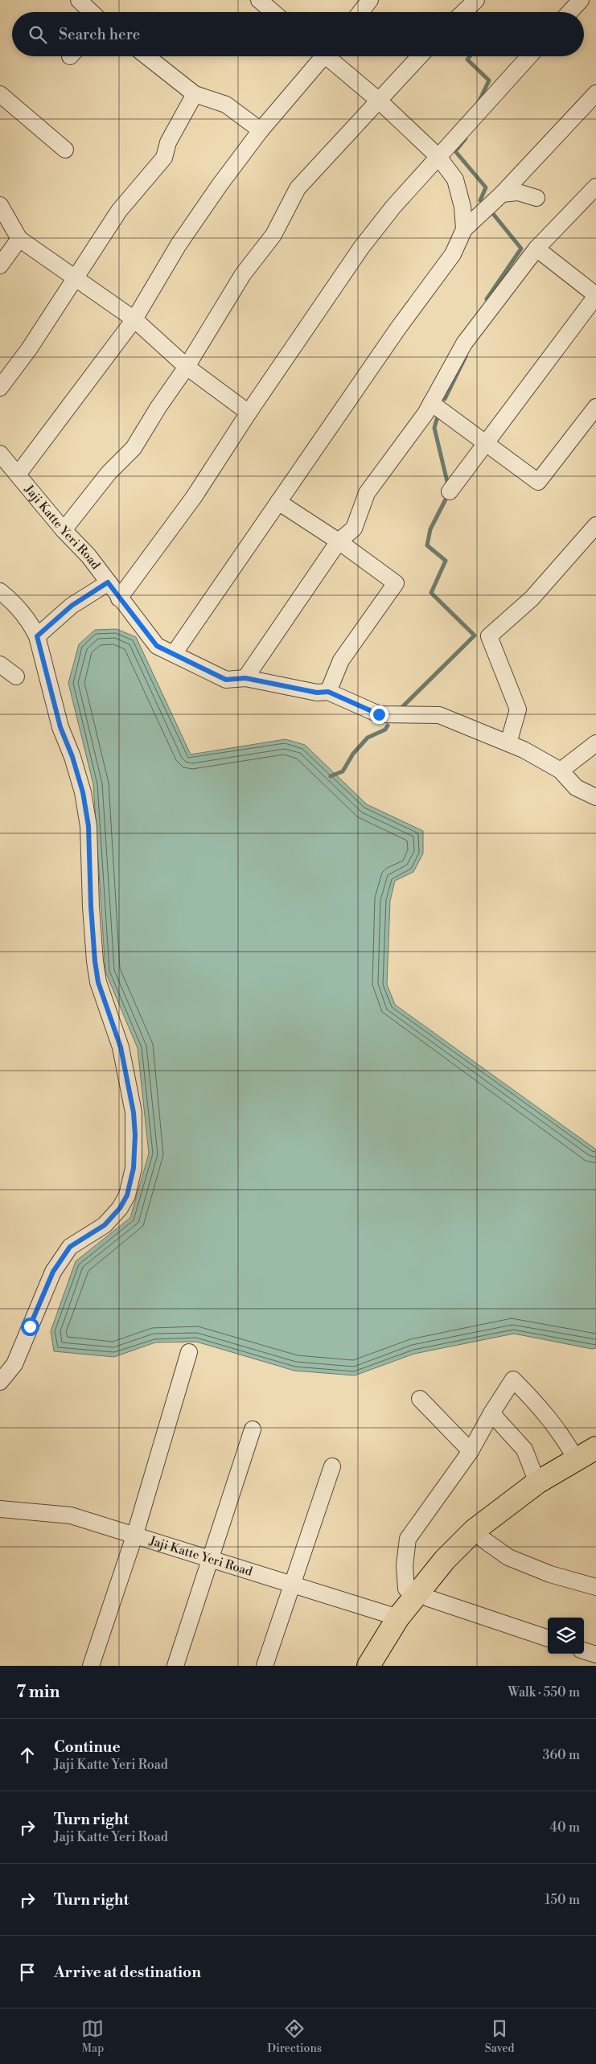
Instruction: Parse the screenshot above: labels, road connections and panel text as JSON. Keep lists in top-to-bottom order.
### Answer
{
  "streets": {
    "street": ["Jaji Katte Yeri Road"]
  },
  "page": {
    "search": "Search here",
    "heading": ["7 min", "Walk · 550 m"],
    "list": [
      ["Continue", "Jaji Katte Yeri Road", "360 m"],
      ["Turn right", "Jaji Katte Yeri Road", "40 m"],
      ["Turn right", "150 m"],
      "Arrive at destination"
    ],
    "nav": ["Map", "Directions", "Saved"]
  }
}
